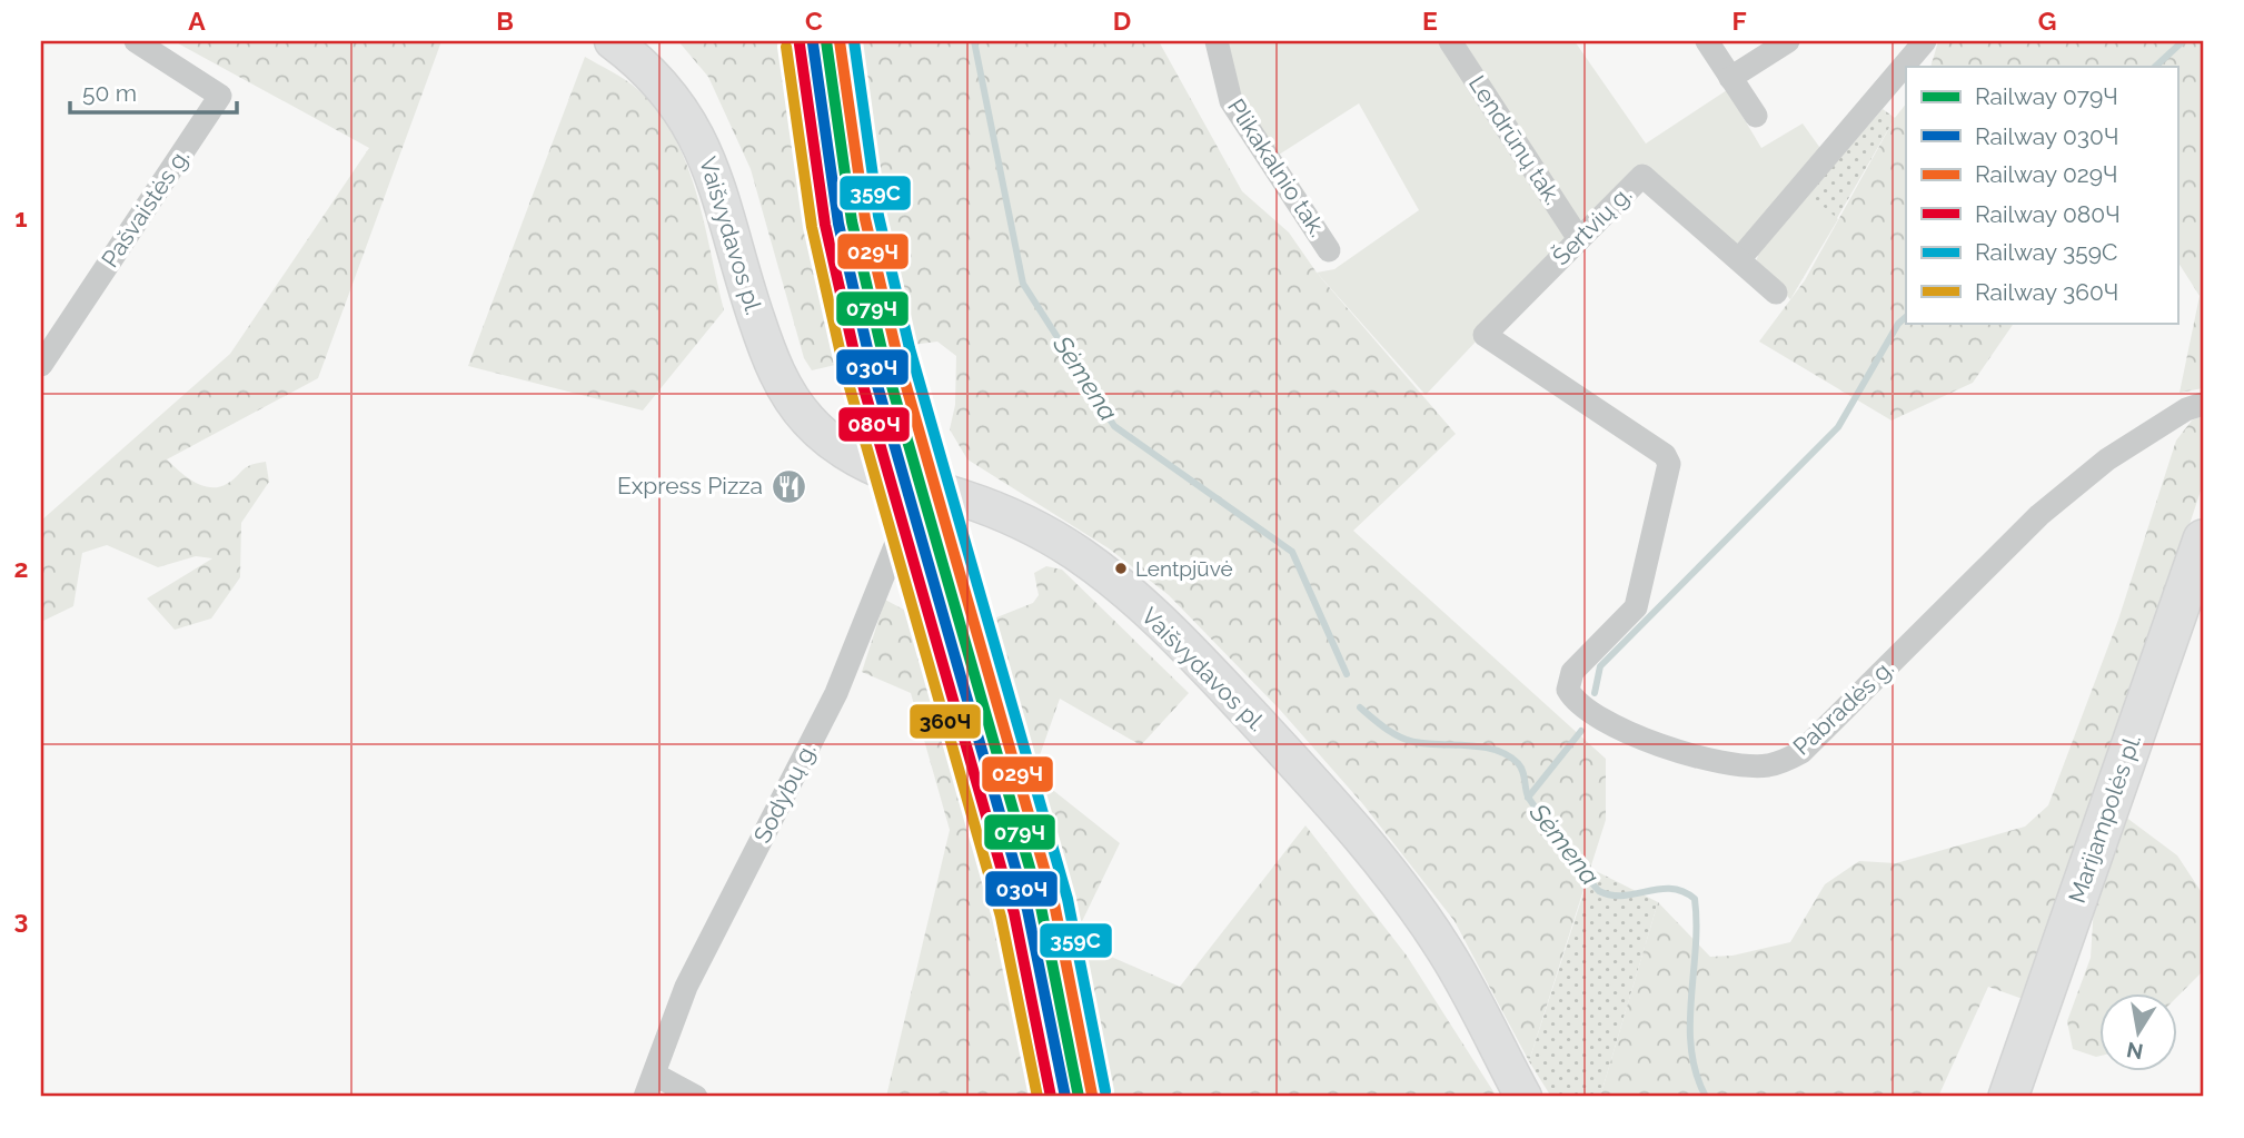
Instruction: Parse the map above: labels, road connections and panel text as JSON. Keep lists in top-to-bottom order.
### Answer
{
  "streets": {
    "main road": ["Vaišvydavos pl.", "Marijampolės pl."],
    "street": [
      "Lendrūnų tak.",
      "Plikakalnio tak.",
      "Pašvaistės g.",
      "Šertvių g.",
      "Pabradės g.",
      "Sodybų g."
    ]
  },
  "crossings": [
    ["Lendrūnų tak.", "Šertvių g."],
    ["Šertvių g.", "Pabradės g."],
    ["Vaišvydavos pl.", "Sodybų g."]
  ],
  "water": ["Sėmena"],
  "places": {
    "restaurant": ["Express Pizza"],
    "other": ["Lentpjūvė"]
  },
  "lines": [
    "rail line 079Ч",
    "rail line 029Ч",
    "rail line 359С",
    "rail line 030Ч",
    "rail line 080Ч",
    "rail line 360Ч"
  ],
  "legend": [
    "Railway 079Ч",
    "Railway 030Ч",
    "Railway 029Ч",
    "Railway 080Ч",
    "Railway 359С",
    "Railway 360Ч"
  ],
  "scale_bar": "50 m",
  "north": "bottom",
  "grid": {
    "columns": [
      "A",
      "B",
      "C",
      "D",
      "E",
      "F",
      "G"
    ],
    "rows": ["1", "2", "3"]
  }
}
